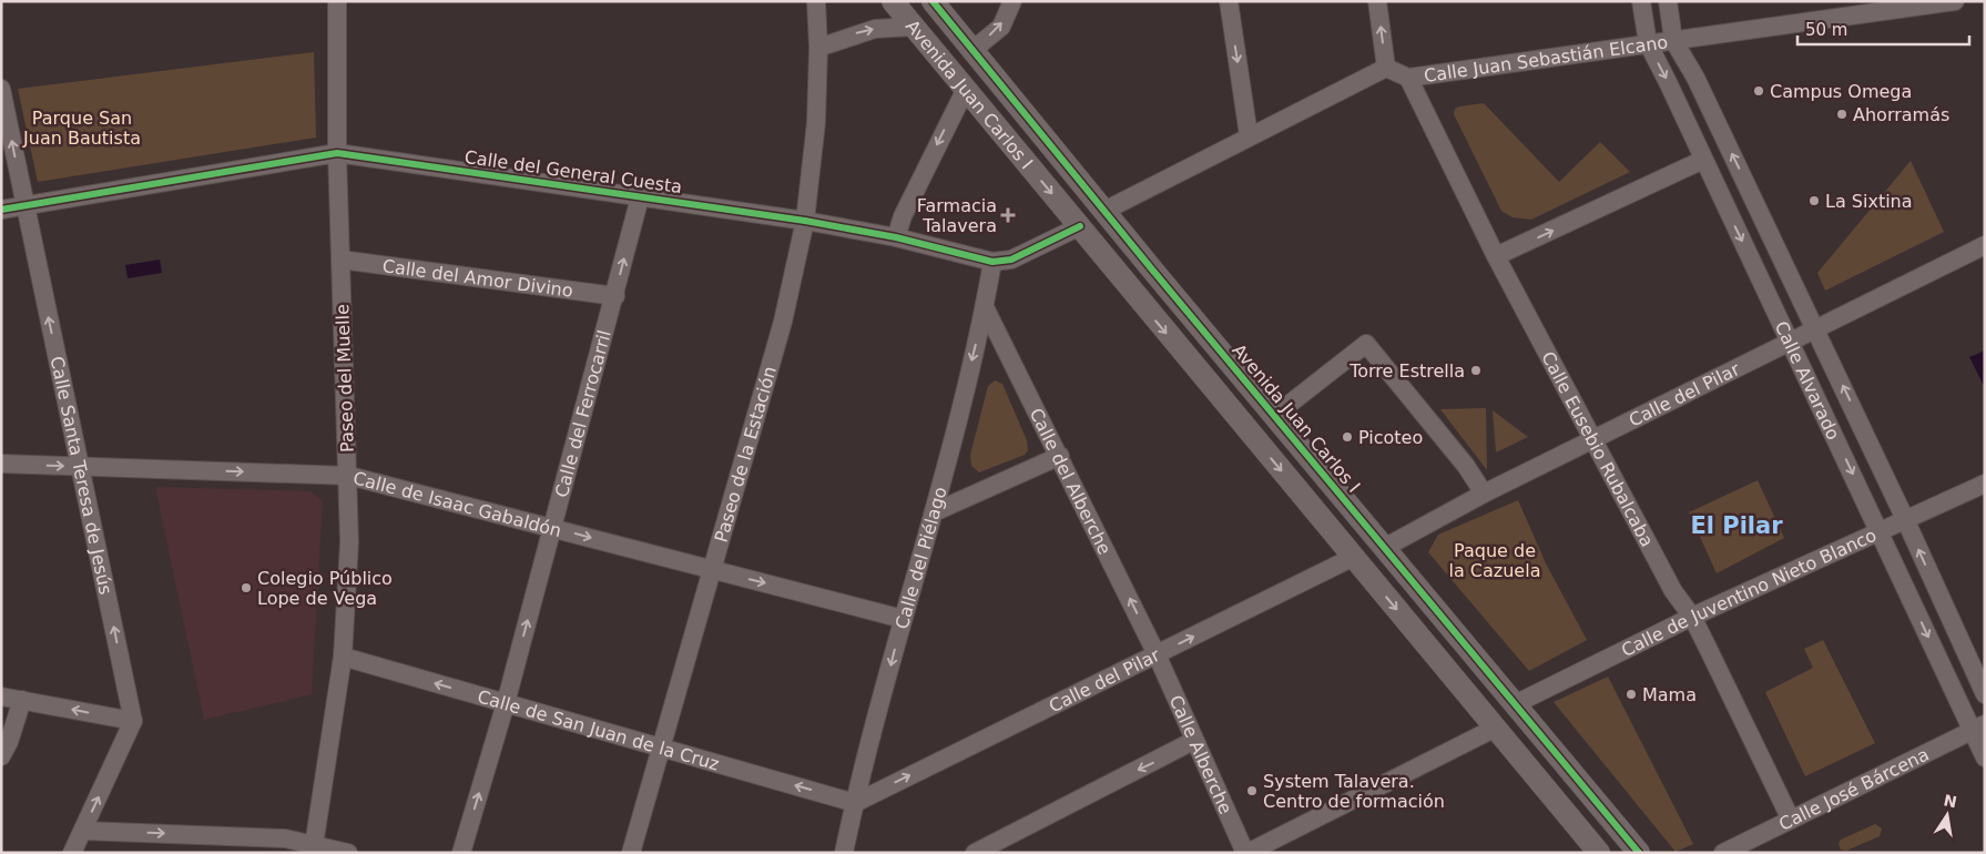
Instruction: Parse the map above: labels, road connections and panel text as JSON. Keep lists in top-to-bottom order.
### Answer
{
  "streets": {
    "street": [
      "Calle Juan Sebastián Elcano",
      "Avenida Juan Carlos I",
      "Calle del General Cuesta",
      "Calle del Amor Divino",
      "Paseo del Muelle",
      "Calle Alvarado",
      "Calle del Pilar",
      "Calle del Ferrocarril",
      "Calle Eusebio Rubalcaba",
      "Paseo de la Estación",
      "Calle Santa Teresa de Jesús",
      "Calle del Alberche",
      "Calle de Isaac Gabaldón",
      "Calle del Piélago",
      "Calle de Juventino Nieto Blanco",
      "Calle de San Juan de la Cruz",
      "Calle Alberche",
      "Calle José Bárcena"
    ]
  },
  "crossings": [
    ["Calle Juan Sebastián Elcano", "Calle Alvarado"],
    ["Calle Juan Sebastián Elcano", "Calle Eusebio Rubalcaba"],
    ["Avenida Juan Carlos I", "Calle del Pilar"],
    ["Avenida Juan Carlos I", "Calle de Juventino Nieto Blanco"],
    ["Calle del General Cuesta", "Paseo del Muelle"],
    ["Calle del General Cuesta", "Calle del Ferrocarril"],
    ["Calle del General Cuesta", "Paseo de la Estación"],
    ["Calle del General Cuesta", "Calle Santa Teresa de Jesús"],
    ["Calle del General Cuesta", "Calle del Piélago"],
    ["Calle del Amor Divino", "Paseo del Muelle"],
    ["Calle del Amor Divino", "Calle del Ferrocarril"],
    ["Paseo del Muelle", "Calle de Isaac Gabaldón"],
    ["Paseo del Muelle", "Calle de San Juan de la Cruz"],
    ["Calle Alvarado", "Calle del Pilar"],
    ["Calle Alvarado", "Calle de Juventino Nieto Blanco"],
    ["Calle Alvarado", "Calle José Bárcena"],
    ["Calle del Pilar", "Calle Eusebio Rubalcaba"],
    ["Calle del Pilar", "Calle del Alberche"],
    ["Calle del Pilar", "Calle del Piélago"],
    ["Calle del Pilar", "Calle de San Juan de la Cruz"],
    ["Calle del Pilar", "Calle Alberche"],
    ["Calle del Ferrocarril", "Calle de Isaac Gabaldón"],
    ["Calle del Ferrocarril", "Calle de San Juan de la Cruz"],
    ["Calle Eusebio Rubalcaba", "Calle de Juventino Nieto Blanco"],
    ["Calle Eusebio Rubalcaba", "Calle José Bárcena"],
    ["Paseo de la Estación", "Calle de Isaac Gabaldón"],
    ["Paseo de la Estación", "Calle de San Juan de la Cruz"],
    ["Calle Santa Teresa de Jesús", "Calle de Isaac Gabaldón"],
    ["Calle del Alberche", "Calle del Piélago"],
    ["Calle del Alberche", "Calle Alberche"],
    ["Calle de Isaac Gabaldón", "Calle del Piélago"],
    ["Calle del Piélago", "Calle de San Juan de la Cruz"]
  ],
  "one_way": [
    "Calle del Ferrocarril",
    "Calle Santa Teresa de Jesús",
    "Calle del Alberche",
    "Calle de Isaac Gabaldón",
    "Calle del Piélago",
    "Calle de San Juan de la Cruz"
  ],
  "districts": ["El Pilar"],
  "parks": ["Parque San Juan Bautista", "Paque de la Cazuela"],
  "places": {
    "other": [
      "Campus Omega",
      "Ahorramás",
      "La Sixtina",
      "Torre Estrella",
      "Picoteo",
      "Colegio Público Lope de Vega",
      "Mama",
      "System Talavera. Centro de formación"
    ],
    "health": ["Farmacia Talavera"]
  },
  "scale_bar": "50 m",
  "north": "top"
}
